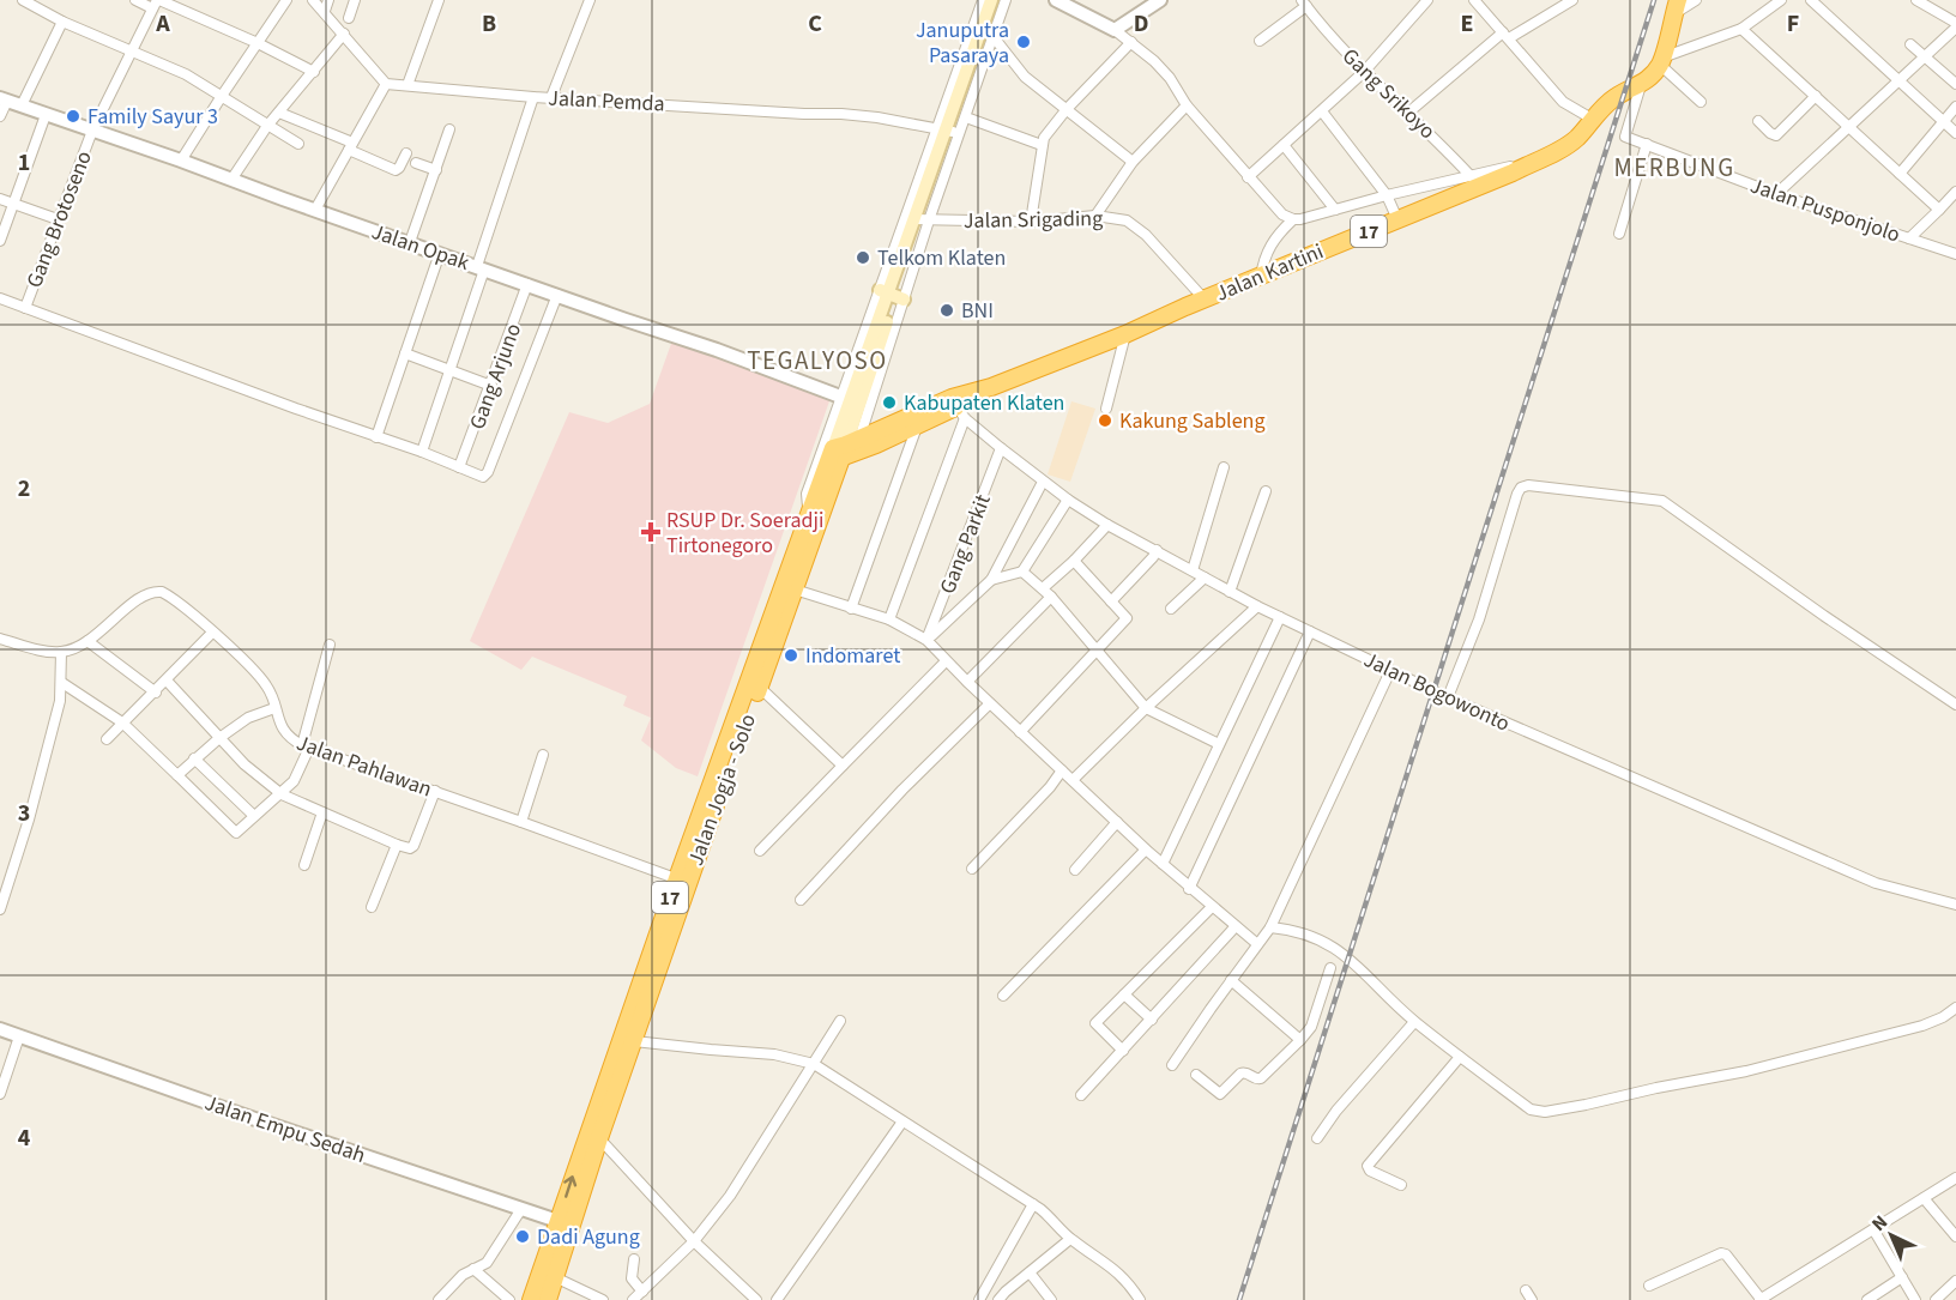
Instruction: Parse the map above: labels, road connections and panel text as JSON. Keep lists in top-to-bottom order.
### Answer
{
  "streets": {
    "highway": ["17", "Jalan Kartini", "Jalan Jogja - Solo"],
    "street": [
      "Gang Srikoyo",
      "Jalan Pemda",
      "Jalan Pusponjolo",
      "Gang Brotoseno",
      "Jalan Srigading",
      "Jalan Opak",
      "Gang Arjuno",
      "Gang Parkit",
      "Jalan Bogowonto",
      "Jalan Pahlawan",
      "Jalan Empu Sedah"
    ]
  },
  "crossings": [
    ["Gang Srikoyo", "Jalan Kartini"],
    ["Jalan Pusponjolo", "Jalan Kartini"],
    ["Gang Brotoseno", "Jalan Opak"],
    ["Jalan Srigading", "Jalan Kartini"],
    ["Jalan Opak", "Gang Arjuno"],
    ["Jalan Kartini", "Jalan Bogowonto"],
    ["Jalan Kartini", "Jalan Jogja - Solo"],
    ["Gang Parkit", "Jalan Bogowonto"],
    ["Jalan Pahlawan", "Jalan Jogja - Solo"],
    ["Jalan Jogja - Solo", "Jalan Empu Sedah"]
  ],
  "districts": ["MERBUNG", "TEGALYOSO"],
  "places": {
    "other": [
      "Januputra Pasaraya",
      "Family Sayur 3",
      "Telkom Klaten",
      "BNI",
      "Kabupaten Klaten",
      "Kakung Sableng",
      "Indomaret",
      "Dadi Agung"
    ],
    "health": ["RSUP Dr. Soeradji Tirtonegoro"]
  },
  "north": "top left",
  "grid": {
    "columns": [
      "A",
      "B",
      "C",
      "D",
      "E",
      "F"
    ],
    "rows": [
      "1",
      "2",
      "3",
      "4"
    ]
  }
}
